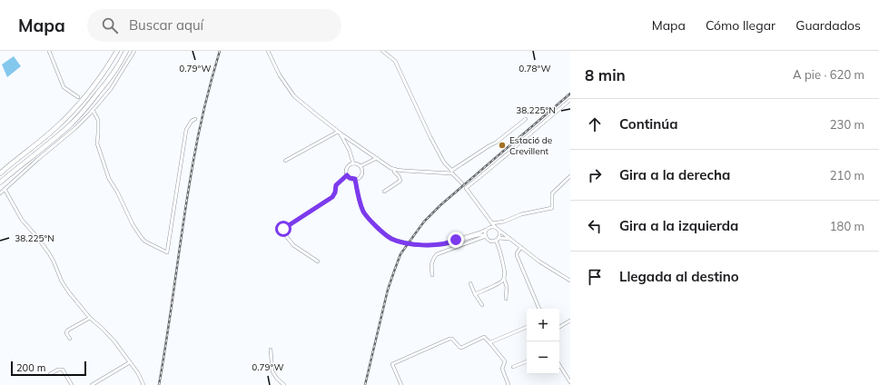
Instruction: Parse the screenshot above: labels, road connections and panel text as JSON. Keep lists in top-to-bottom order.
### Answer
{
  "places": ["Estació de Crevillent"],
  "scale_bar": "200 m",
  "page": {
    "header": "Mapa",
    "search": "Buscar aquí",
    "nav": ["Mapa", "Cómo llegar", "Guardados"],
    "heading": ["8 min", "A pie · 620 m"],
    "list": [
      ["Continúa", "230 m"],
      ["Gira a la derecha", "210 m"],
      ["Gira a la izquierda", "180 m"],
      "Llegada al destino"
    ],
    "map_buttons": ["+", "−"],
    "scale": "200 m"
  },
  "coordinates": ["0.79°W", "0.78°W", "38.225°N"]
}
